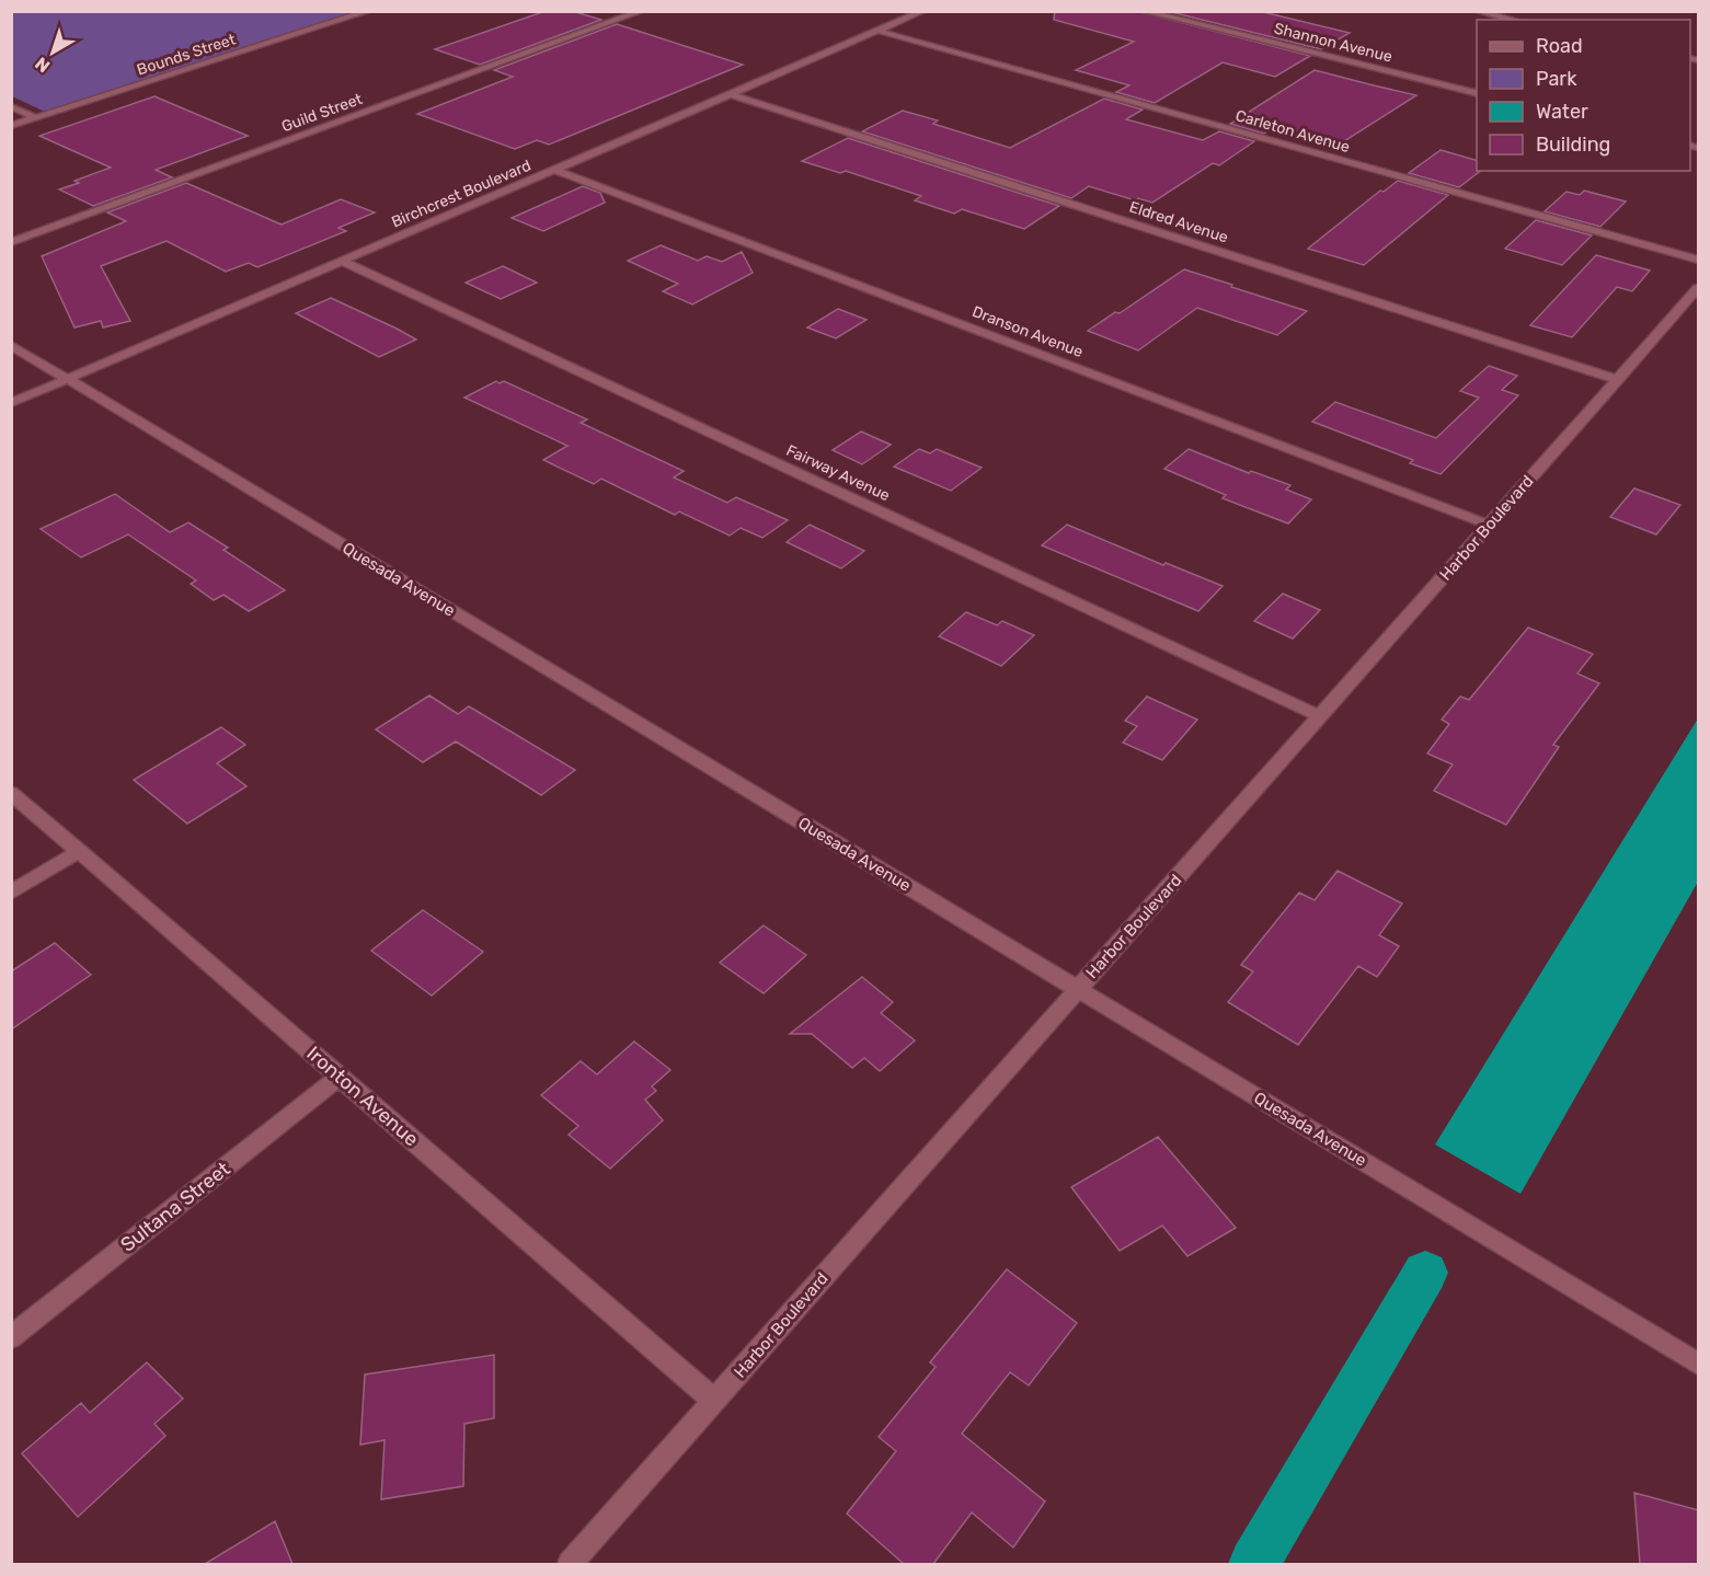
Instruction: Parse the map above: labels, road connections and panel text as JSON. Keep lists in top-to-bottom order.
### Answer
{
  "streets": {
    "street": [
      "Shannon Avenue",
      "Bounds Street",
      "Guild Street",
      "Carleton Avenue",
      "Birchcrest Boulevard",
      "Eldred Avenue",
      "Dranson Avenue",
      "Fairway Avenue",
      "Harbor Boulevard",
      "Quesada Avenue",
      "Ironton Avenue",
      "Sultana Street"
    ]
  },
  "crossings": [
    ["Carleton Avenue", "Birchcrest Boulevard"],
    ["Birchcrest Boulevard", "Eldred Avenue"],
    ["Birchcrest Boulevard", "Dranson Avenue"],
    ["Birchcrest Boulevard", "Fairway Avenue"],
    ["Birchcrest Boulevard", "Quesada Avenue"],
    ["Eldred Avenue", "Harbor Boulevard"],
    ["Dranson Avenue", "Harbor Boulevard"],
    ["Fairway Avenue", "Harbor Boulevard"],
    ["Harbor Boulevard", "Quesada Avenue"],
    ["Harbor Boulevard", "Ironton Avenue"],
    ["Ironton Avenue", "Sultana Street"]
  ],
  "legend": [
    "Road",
    "Park",
    "Water",
    "Building"
  ],
  "north": "bottom left"
}
